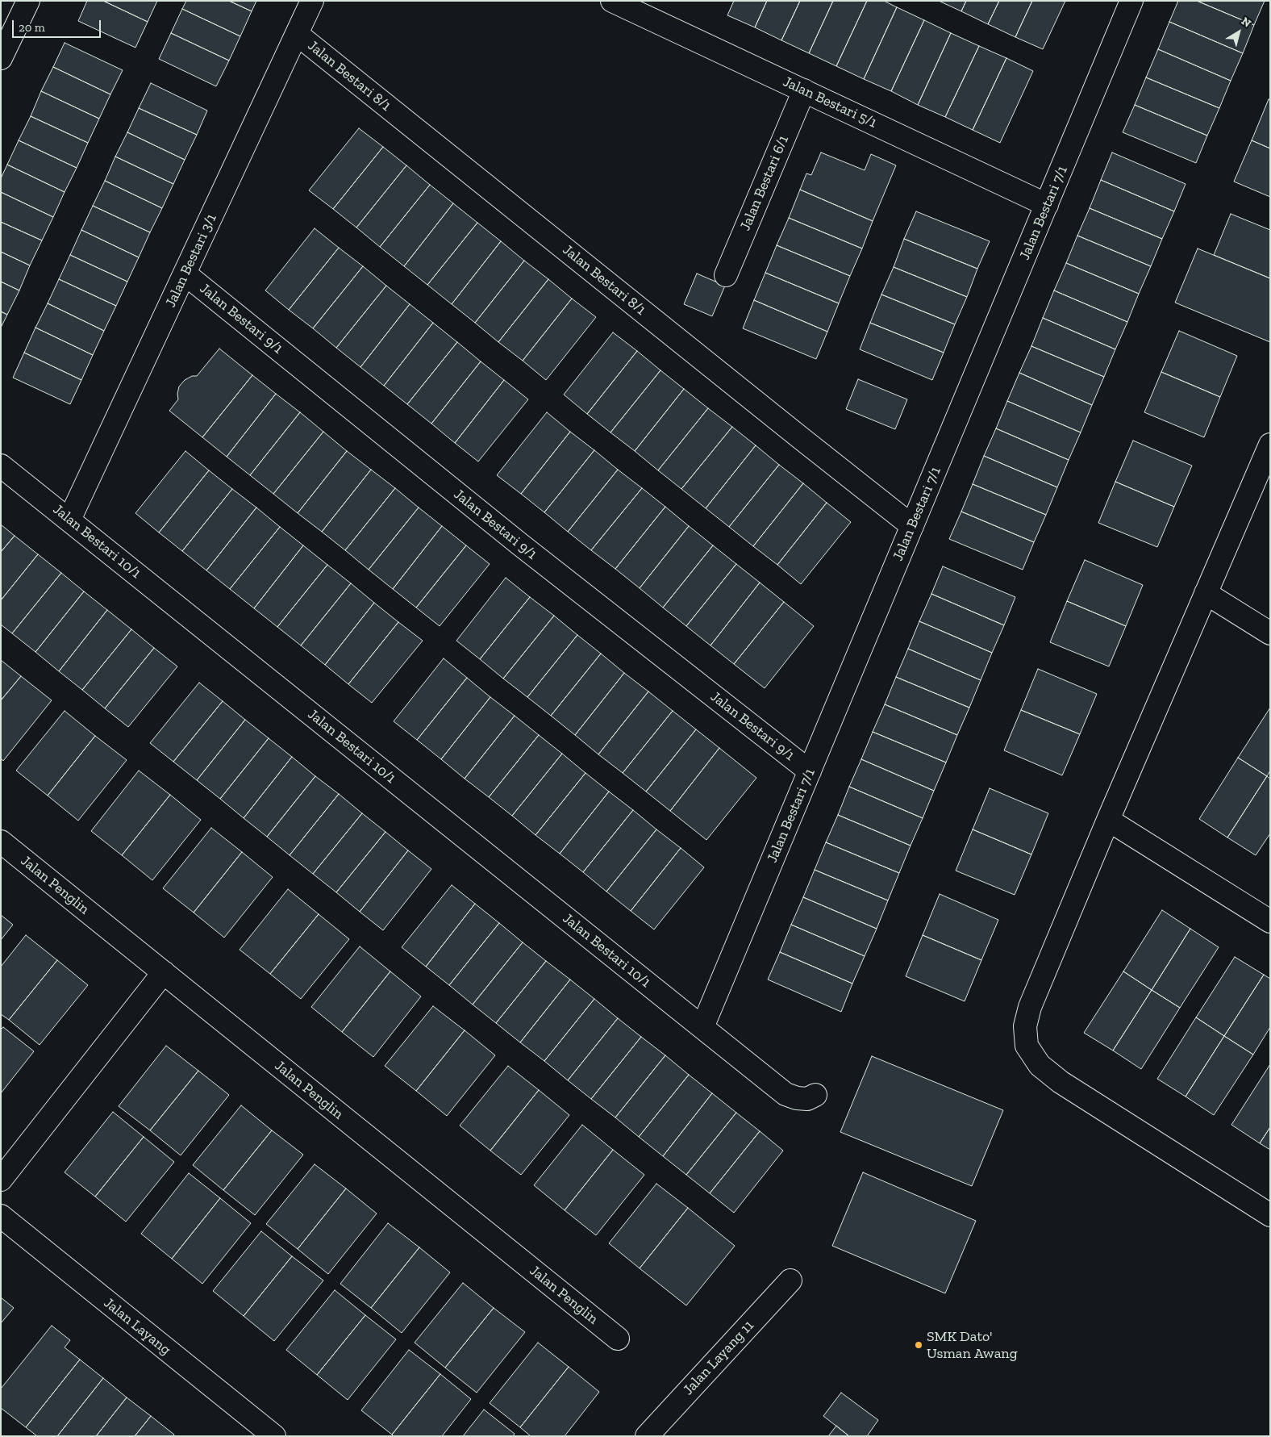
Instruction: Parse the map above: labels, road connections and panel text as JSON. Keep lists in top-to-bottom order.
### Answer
{
  "streets": {
    "street": [
      "Jalan Bestari 8/1",
      "Jalan Bestari 5/1",
      "Jalan Bestari 6/1",
      "Jalan Bestari 7/1",
      "Jalan Bestari 3/1",
      "Jalan Bestari 9/1",
      "Jalan Bestari 10/1",
      "Jalan Penglin",
      "Jalan Layang",
      "Jalan Layang 11"
    ]
  },
  "crossings": [
    ["Jalan Bestari 8/1", "Jalan Bestari 7/1"],
    ["Jalan Bestari 8/1", "Jalan Bestari 3/1"],
    ["Jalan Bestari 5/1", "Jalan Bestari 6/1"],
    ["Jalan Bestari 5/1", "Jalan Bestari 7/1"],
    ["Jalan Bestari 7/1", "Jalan Bestari 9/1"],
    ["Jalan Bestari 7/1", "Jalan Bestari 10/1"],
    ["Jalan Bestari 3/1", "Jalan Bestari 9/1"],
    ["Jalan Bestari 3/1", "Jalan Bestari 10/1"]
  ],
  "places": ["SMK Dato' Usman Awang"],
  "scale_bar": "20 m",
  "north": "top right"
}
